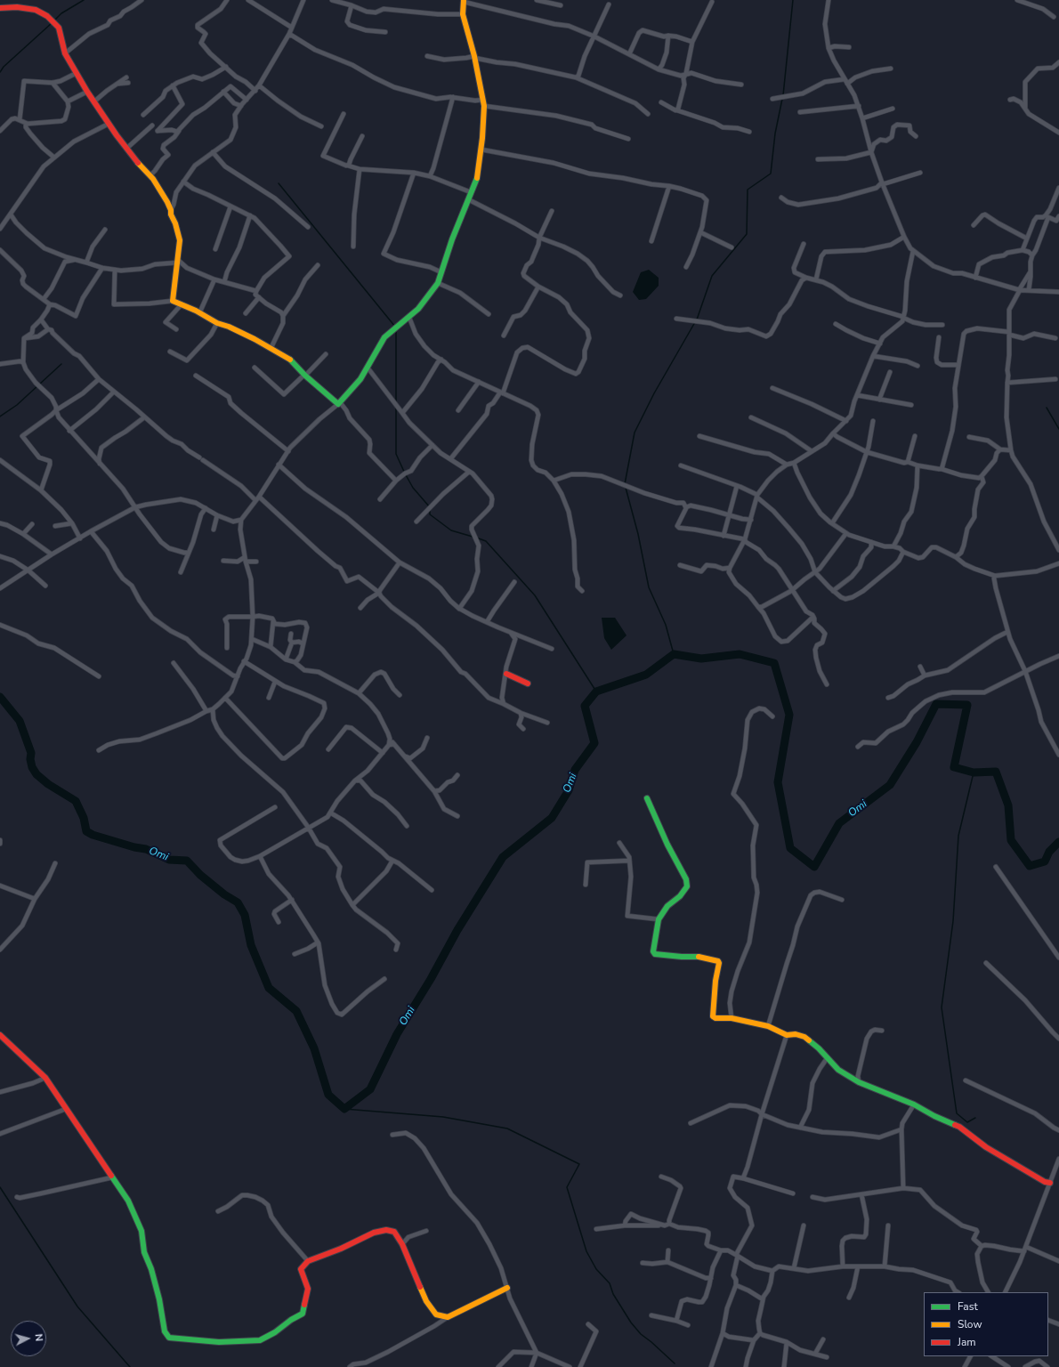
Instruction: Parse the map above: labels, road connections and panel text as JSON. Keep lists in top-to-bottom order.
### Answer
{
  "water": ["Omi"],
  "legend": ["Fast", "Slow", "Jam"],
  "north": "right"
}
